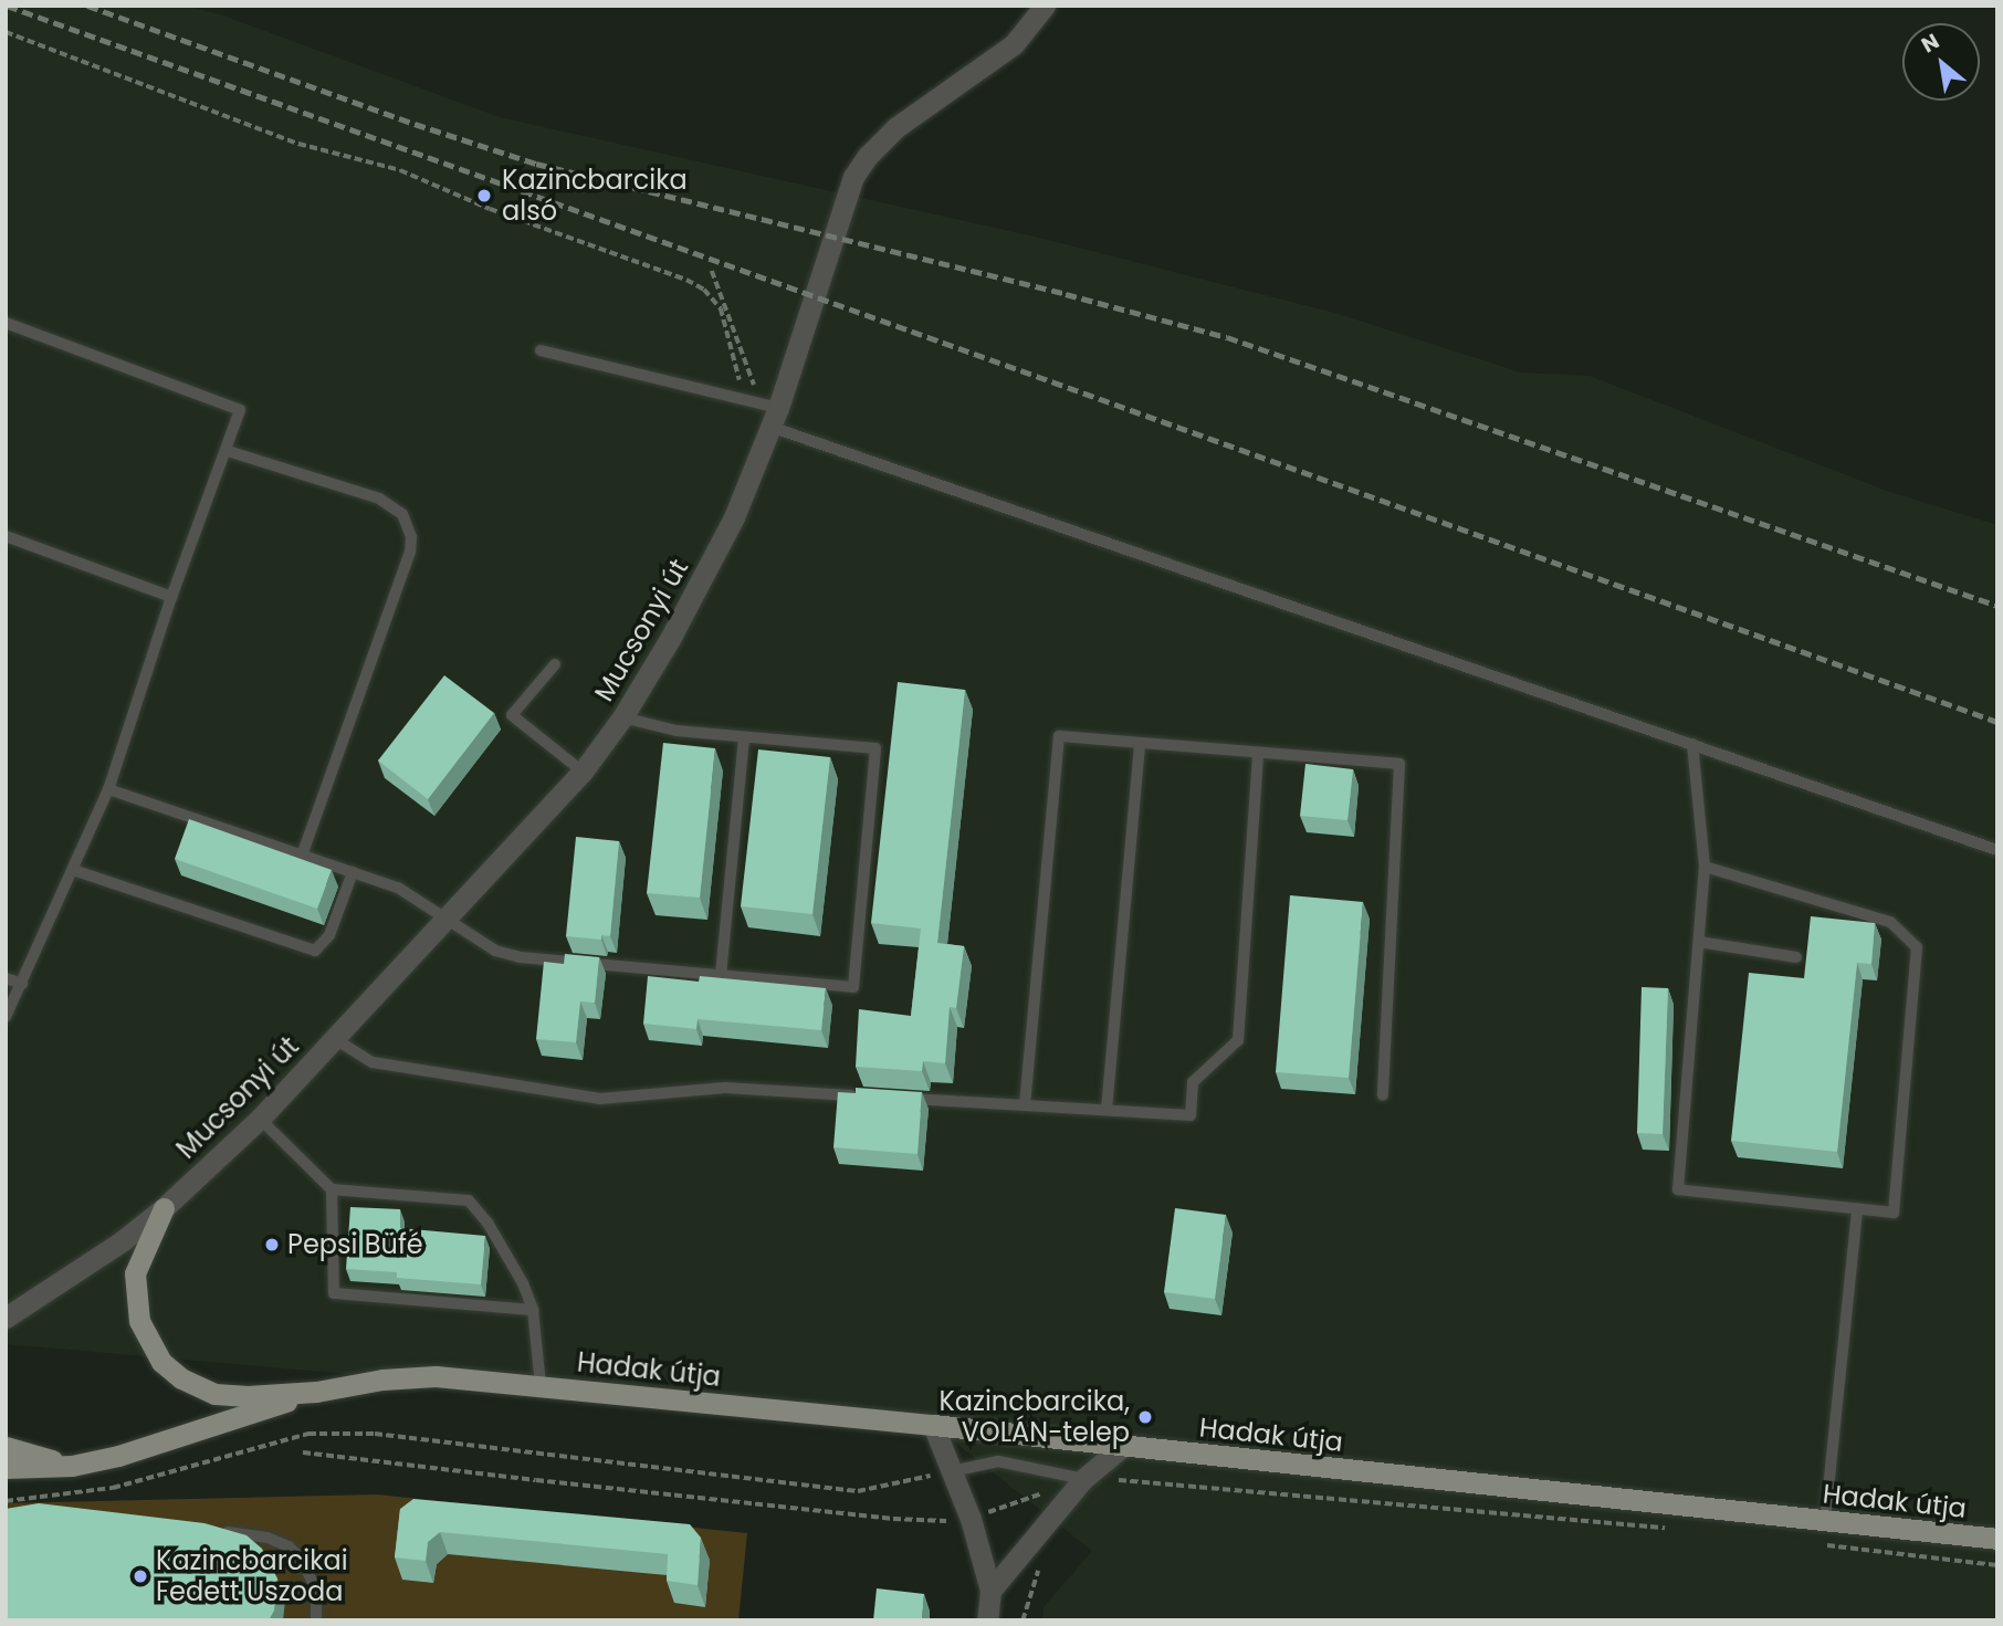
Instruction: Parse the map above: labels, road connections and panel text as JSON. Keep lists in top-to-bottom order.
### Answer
{
  "streets": {
    "main road": ["Hadak útja"],
    "street": ["Mucsonyi út"]
  },
  "places": [
    "Kazincbarcika alsó",
    "Pepsi Büfé",
    "Kazincbarcika, VOLÁN-telep",
    "Kazincbarcikai Fedett Uszoda"
  ],
  "north": "top left"
}
